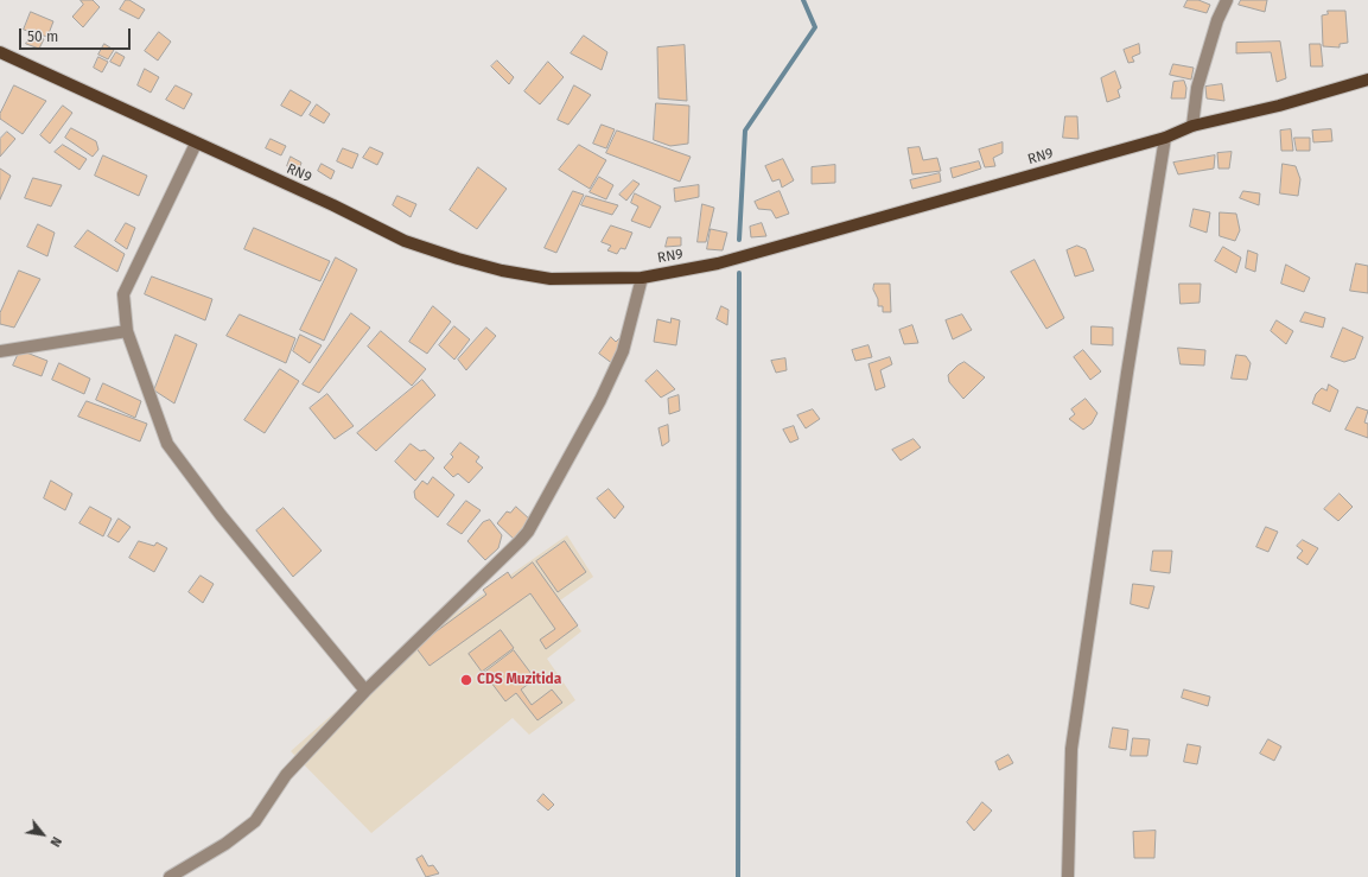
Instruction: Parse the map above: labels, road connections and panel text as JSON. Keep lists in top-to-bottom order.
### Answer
{
  "streets": {
    "main road": ["RN9"]
  },
  "places": ["CDS Muzitida"],
  "scale_bar": "50 m",
  "north": "bottom right"
}
